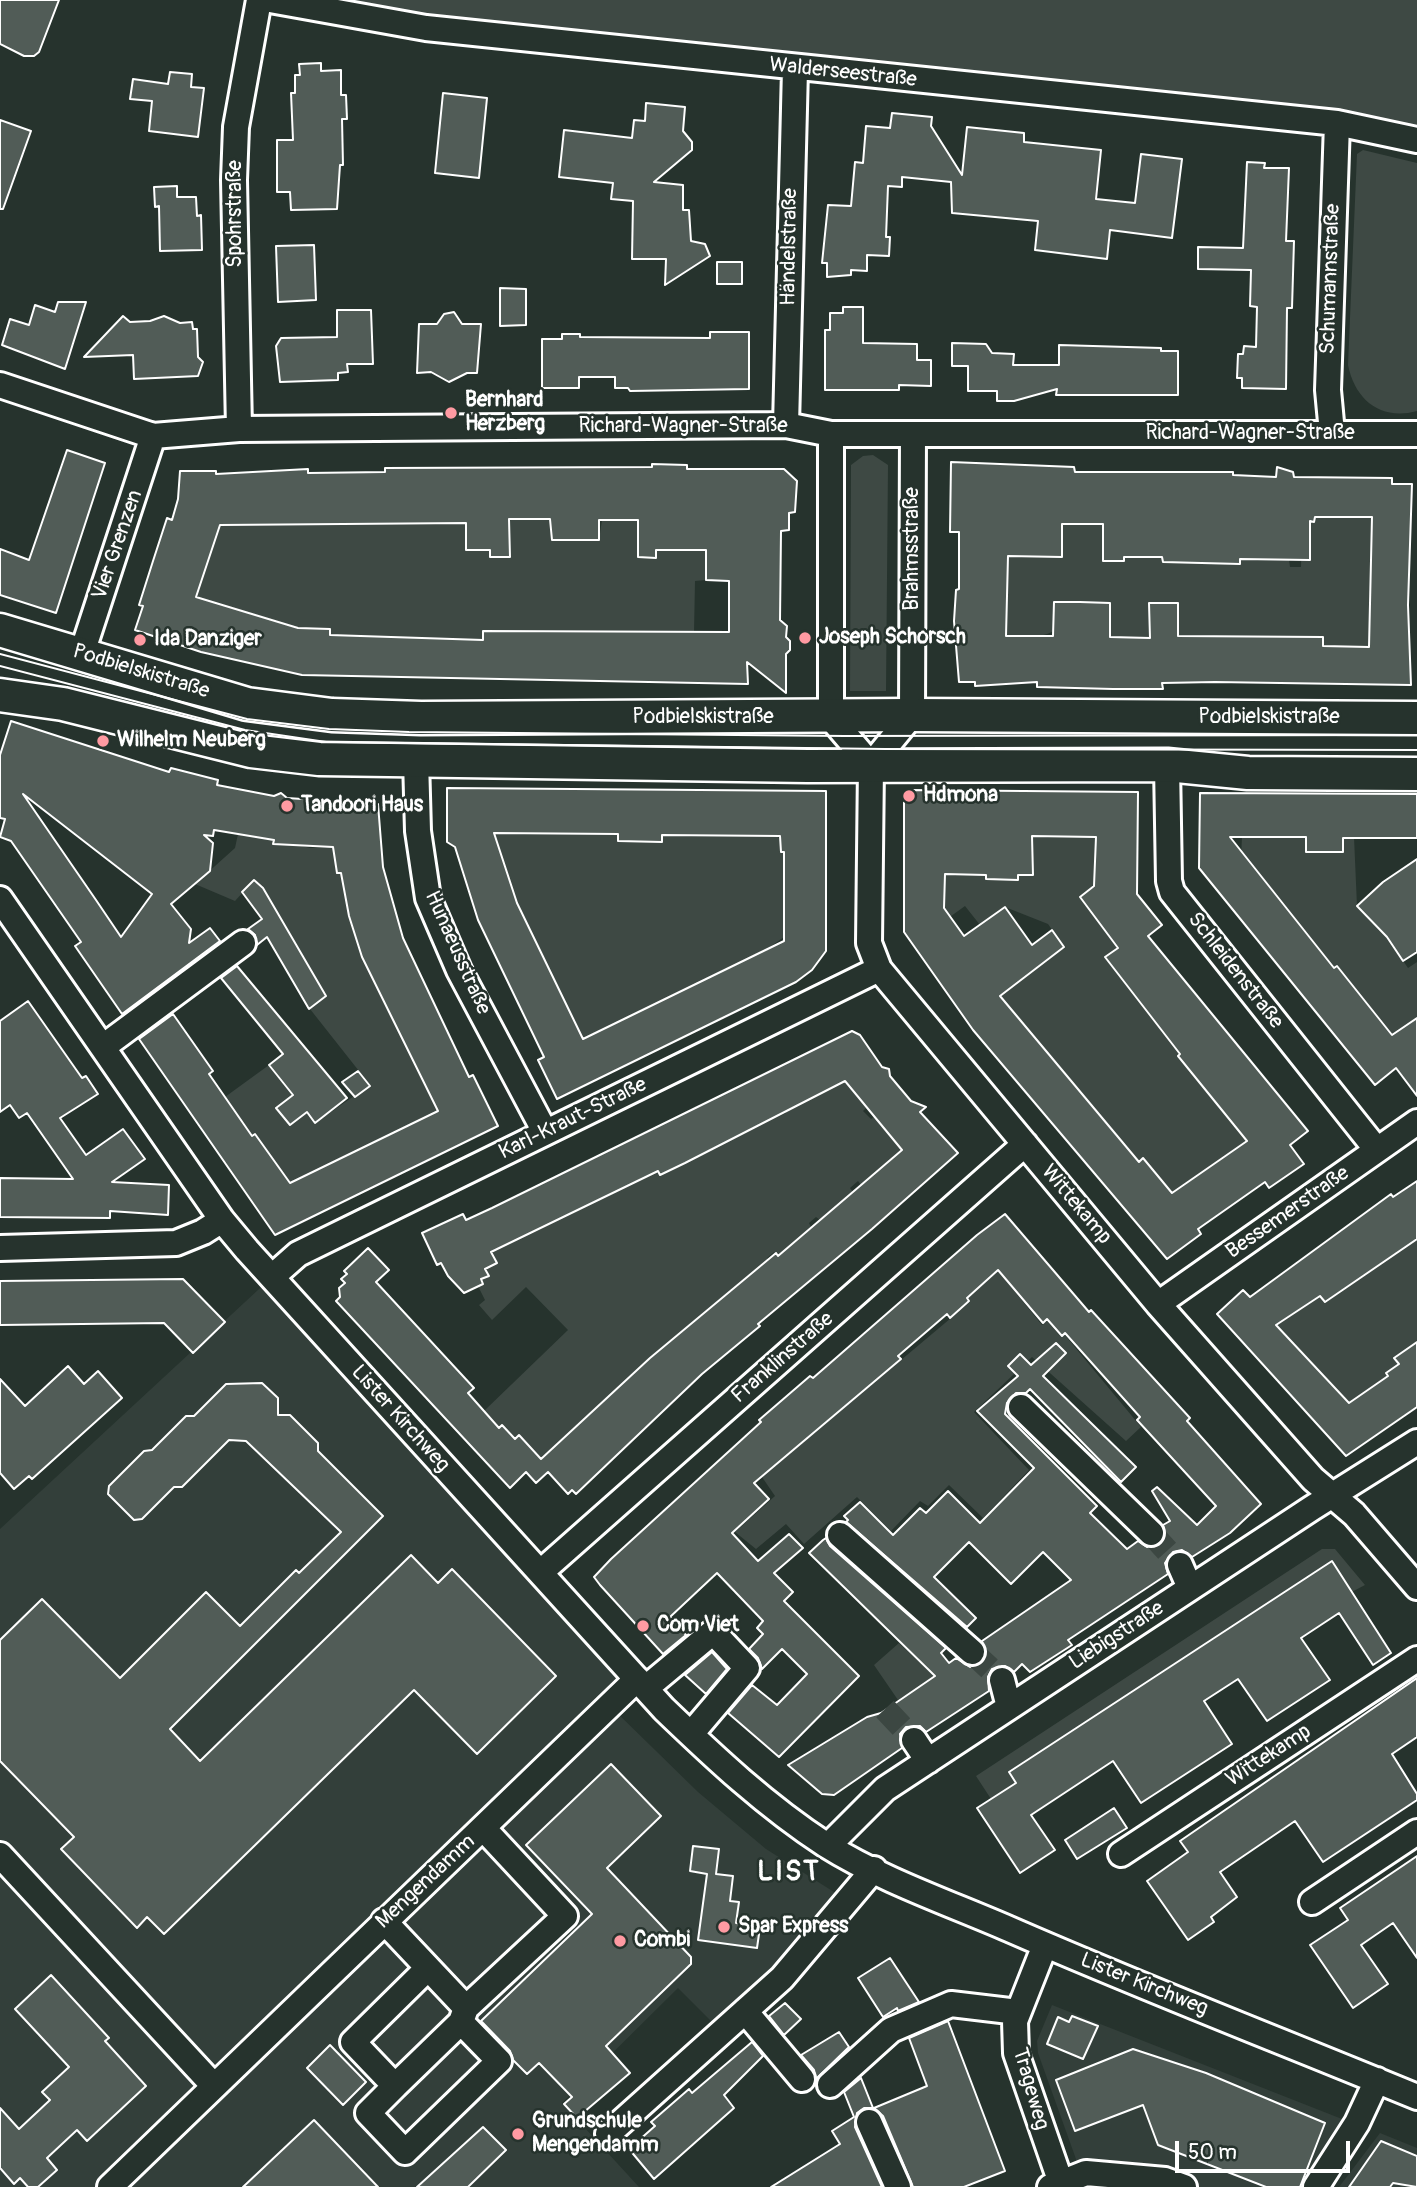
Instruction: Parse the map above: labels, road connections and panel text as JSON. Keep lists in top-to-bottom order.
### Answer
{
  "streets": {
    "main road": ["Podbielskistraße"],
    "street": [
      "Walderseestraße",
      "Spohrstraße",
      "Händelstraße",
      "Schumannstraße",
      "Richard-Wagner-Straße",
      "Vier Grenzen",
      "Brahmsstraße",
      "Hunaeusstraße",
      "Schleidenstraße",
      "Karl-Kraut-Straße",
      "Wittekamp",
      "Bessemerstraße",
      "Franklinstraße",
      "Lister Kirchweg",
      "Liebigstraße",
      "Mengendamm",
      "Trageweg"
    ]
  },
  "crossings": [
    ["Walderseestraße", "Händelstraße"],
    ["Walderseestraße", "Schumannstraße"],
    ["Spohrstraße", "Richard-Wagner-Straße"],
    ["Händelstraße", "Richard-Wagner-Straße"],
    ["Schumannstraße", "Richard-Wagner-Straße"],
    ["Richard-Wagner-Straße", "Vier Grenzen"],
    ["Richard-Wagner-Straße", "Brahmsstraße"],
    ["Vier Grenzen", "Podbielskistraße"],
    ["Brahmsstraße", "Podbielskistraße"],
    ["Hunaeusstraße", "Karl-Kraut-Straße"],
    ["Schleidenstraße", "Bessemerstraße"],
    ["Karl-Kraut-Straße", "Wittekamp"],
    ["Karl-Kraut-Straße", "Lister Kirchweg"],
    ["Wittekamp", "Bessemerstraße"],
    ["Wittekamp", "Franklinstraße"],
    ["Wittekamp", "Liebigstraße"],
    ["Franklinstraße", "Lister Kirchweg"],
    ["Lister Kirchweg", "Liebigstraße"],
    ["Lister Kirchweg", "Mengendamm"],
    ["Lister Kirchweg", "Trageweg"]
  ],
  "districts": ["LIST"],
  "places": [
    "Bernhard Herzberg",
    "Joseph Schorsch",
    "Ida Danziger",
    "Wilhelm Neuberg",
    "Hdmona",
    "Tandoori Haus",
    "Com Viet",
    "Spar Express",
    "Combi",
    "Grundschule Mengendamm"
  ],
  "scale_bar": "50 m"
}
